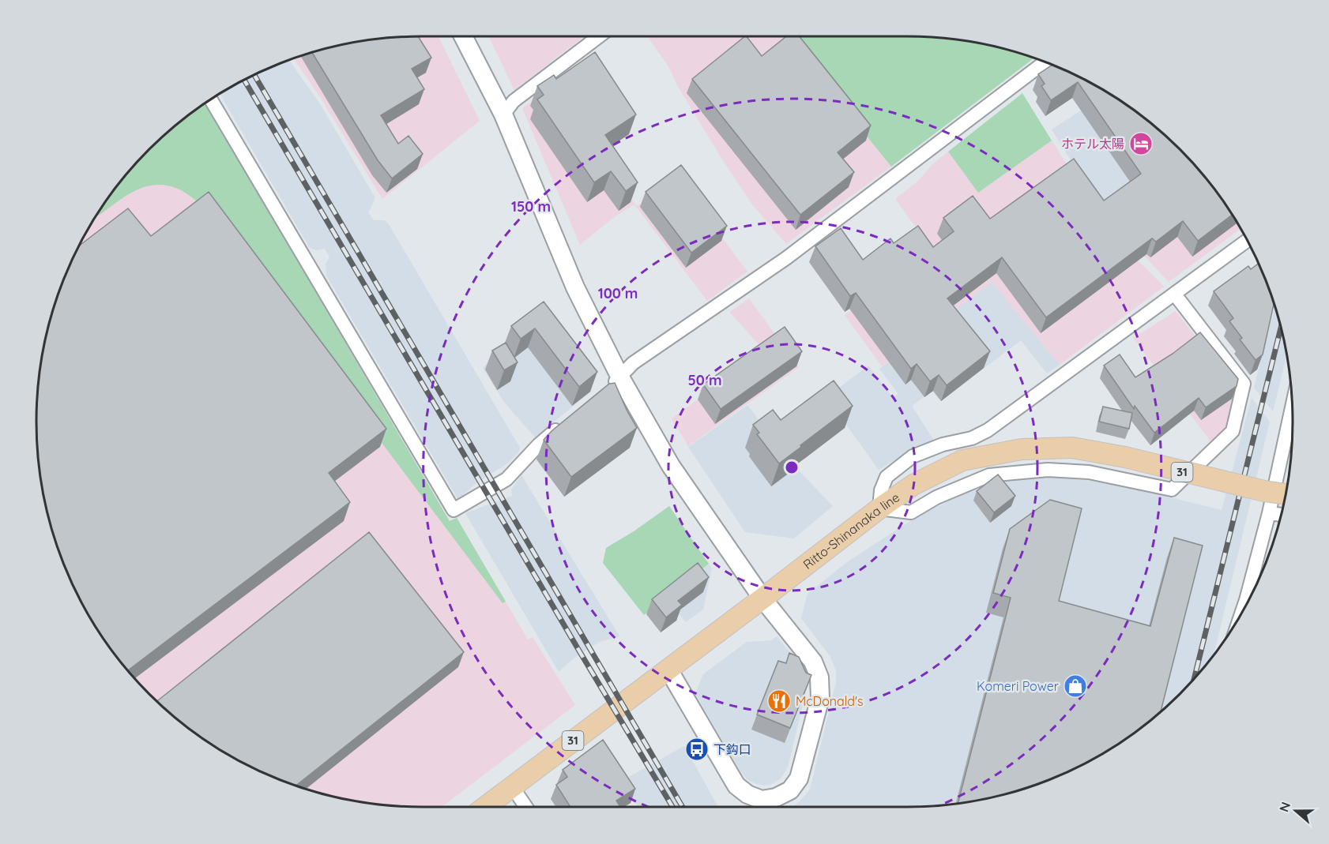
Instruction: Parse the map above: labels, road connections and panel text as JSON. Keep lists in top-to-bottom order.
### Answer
{
  "streets": {
    "main road": ["31", "Ritto-Shinanaka line"]
  },
  "places": {
    "hotel": ["ホテル太陽"],
    "shop": ["Komeri Power"],
    "restaurant": ["McDonald's"],
    "bus stop": ["下鈎口"]
  },
  "north": "left",
  "rings": ["150 m", "100 m", "50 m"]
}
